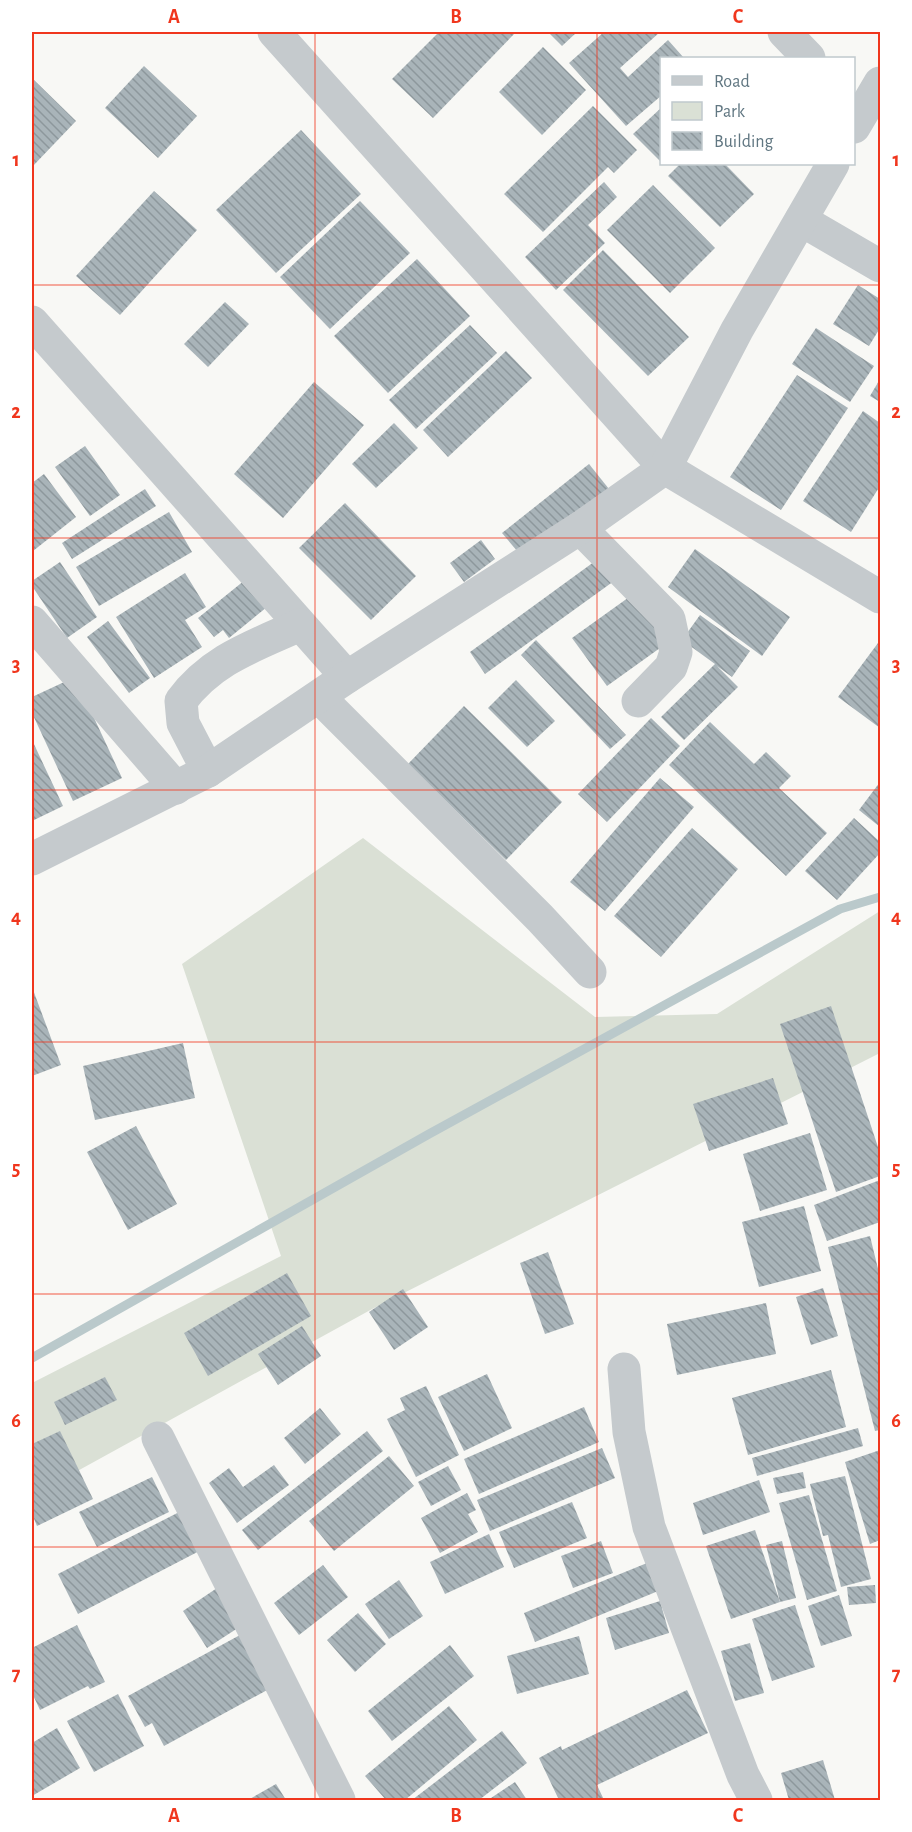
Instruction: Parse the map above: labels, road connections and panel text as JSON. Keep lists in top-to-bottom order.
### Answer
{
  "legend": ["Road", "Park", "Building"],
  "grid": {
    "columns": ["A", "B", "C"],
    "rows": [
      "1",
      "2",
      "3",
      "4",
      "5",
      "6",
      "7"
    ]
  }
}
